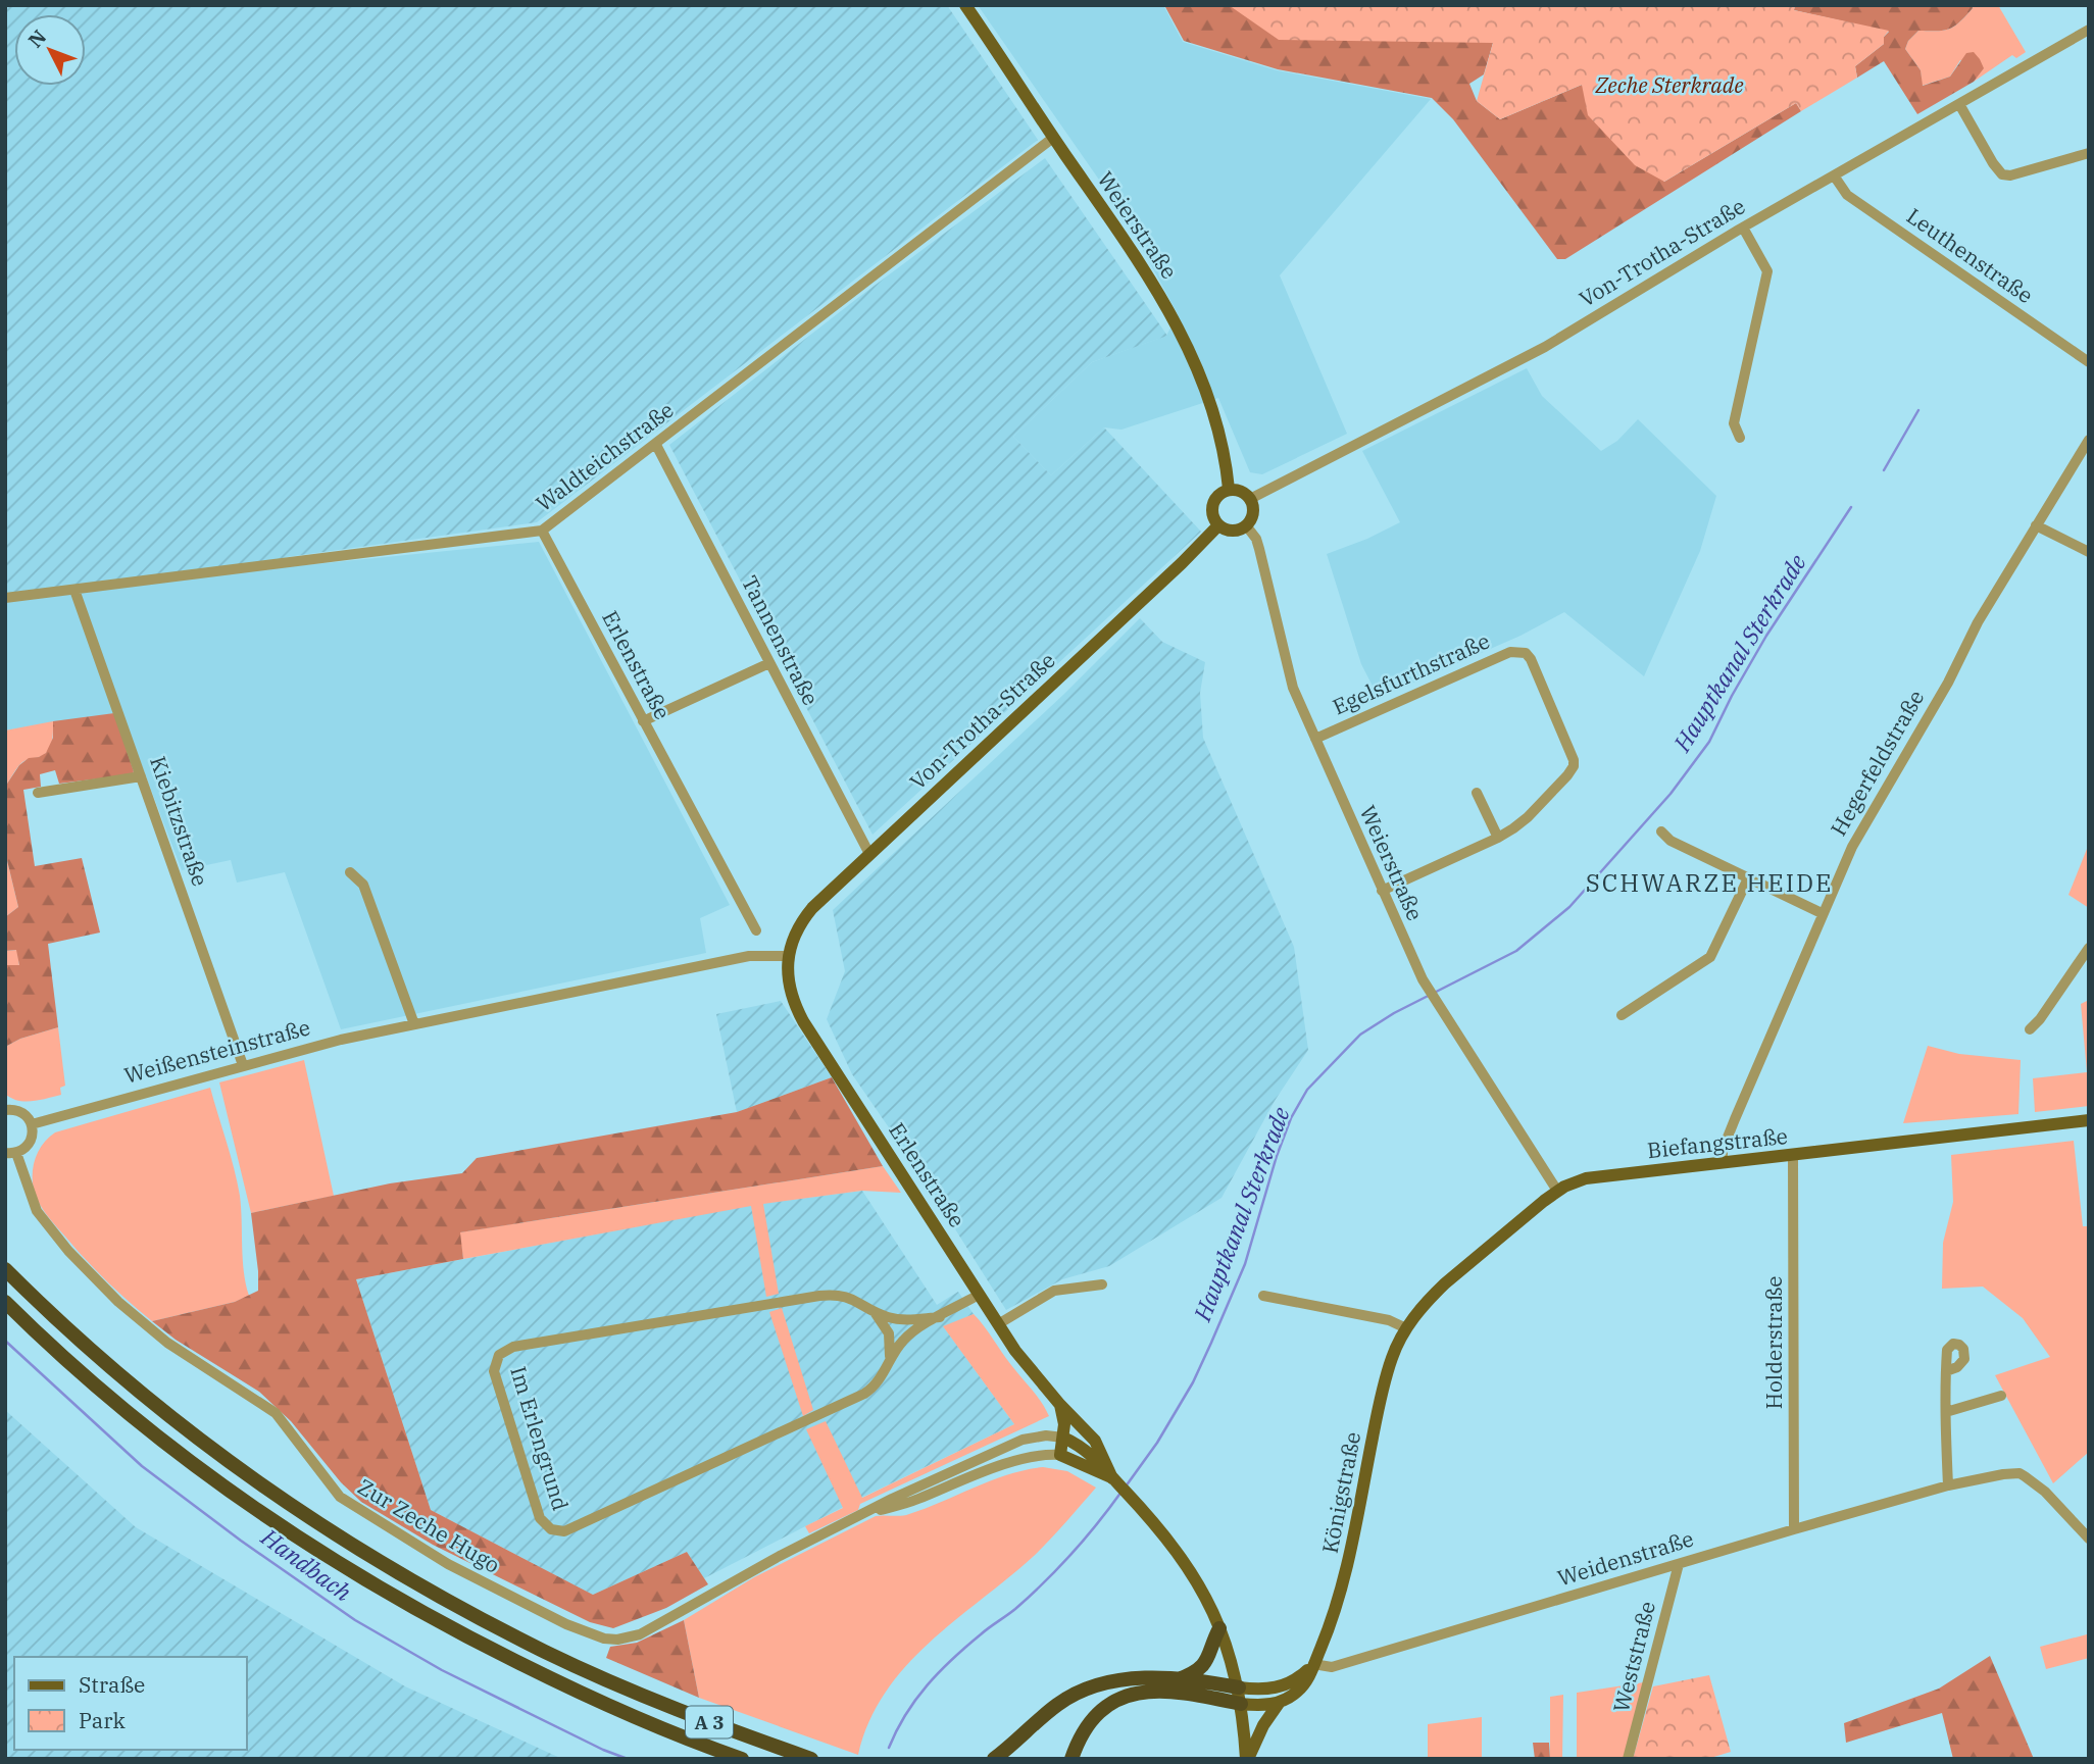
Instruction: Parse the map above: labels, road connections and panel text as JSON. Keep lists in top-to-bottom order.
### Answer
{
  "streets": {
    "highway": ["A 3"],
    "main road": [
      "Weierstraße",
      "Von-Trotha-Straße",
      "Erlenstraße",
      "Biefangstraße",
      "Königstraße"
    ],
    "street": [
      "Leuthenstraße",
      "Waldteichstraße",
      "Tannenstraße",
      "Egelsfurthstraße",
      "Hegerfeldstraße",
      "Kiebitzstraße",
      "Weißensteinstraße",
      "Holderstraße",
      "Im Erlengrund",
      "Zur Zeche Hugo",
      "Weidenstraße",
      "Weststraße"
    ]
  },
  "crossings": [
    ["Weierstraße", "Von-Trotha-Straße"],
    ["Weierstraße", "Waldteichstraße"],
    ["Weierstraße", "Egelsfurthstraße"],
    ["Weierstraße", "Biefangstraße"],
    ["Von-Trotha-Straße", "Leuthenstraße"],
    ["Von-Trotha-Straße", "Tannenstraße"],
    ["Von-Trotha-Straße", "Erlenstraße"],
    ["Von-Trotha-Straße", "Weißensteinstraße"],
    ["Waldteichstraße", "Tannenstraße"],
    ["Waldteichstraße", "Erlenstraße"],
    ["Waldteichstraße", "Kiebitzstraße"],
    ["Erlenstraße", "Weißensteinstraße"],
    ["Erlenstraße", "Im Erlengrund"],
    ["Erlenstraße", "Zur Zeche Hugo"],
    ["Hegerfeldstraße", "Biefangstraße"],
    ["Kiebitzstraße", "Weißensteinstraße"],
    ["Biefangstraße", "Holderstraße"],
    ["Biefangstraße", "Königstraße"],
    ["Holderstraße", "Weidenstraße"],
    ["Königstraße", "Weidenstraße"],
    ["Weidenstraße", "Weststraße"]
  ],
  "districts": ["SCHWARZE HEIDE"],
  "water": ["Hauptkanal Sterkrade", "Handbach"],
  "parks": ["Zeche Sterkrade"],
  "legend": ["Straße", "Park"],
  "north": "top left"
}
